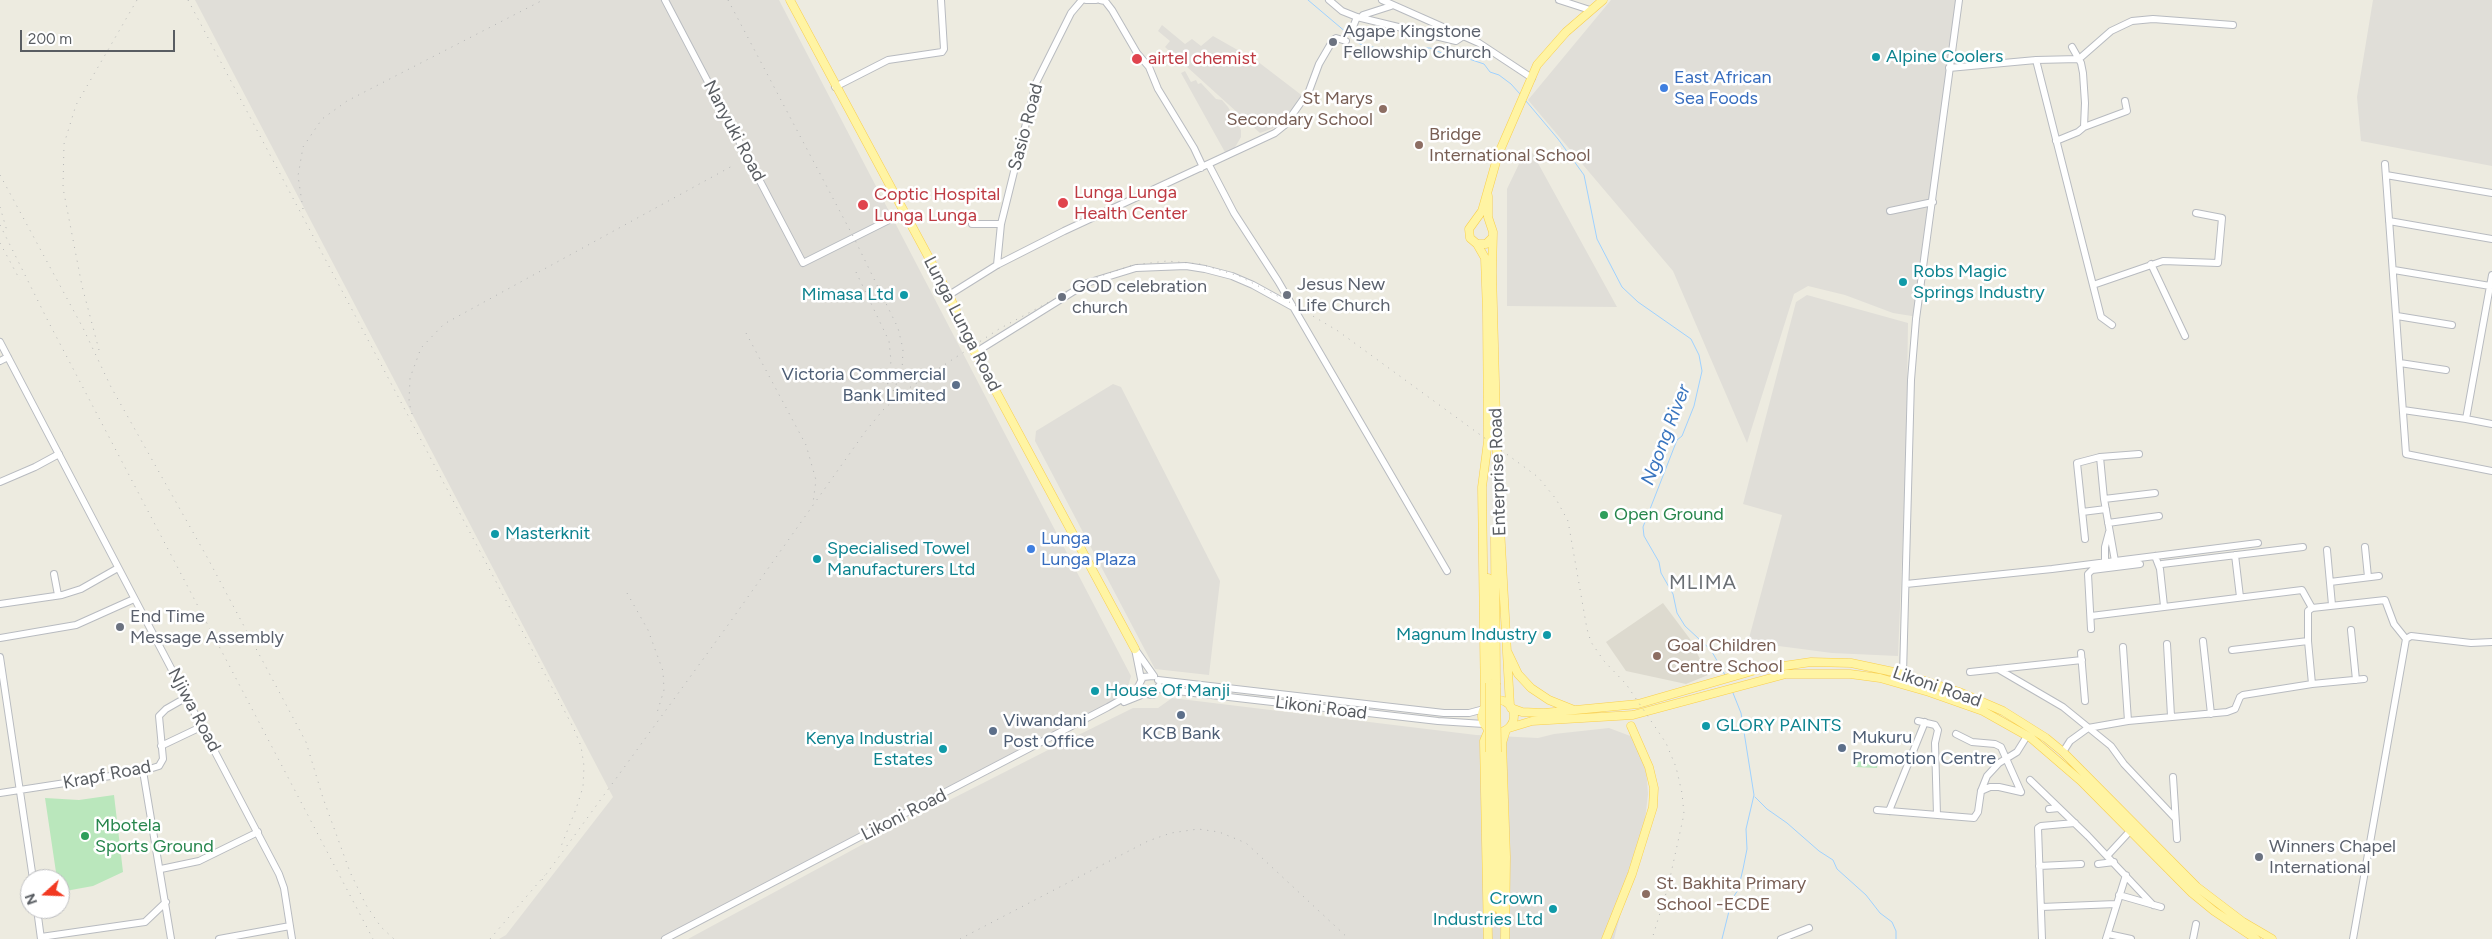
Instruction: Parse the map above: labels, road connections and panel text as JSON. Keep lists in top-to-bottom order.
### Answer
{
  "streets": {
    "main road": ["Lunga Lunga Road", "Enterprise Road", "Likoni Road"],
    "street": [
      "Sasio Road",
      "Nanyuki Road",
      "Njiwa Road",
      "Krapf Road"
    ]
  },
  "crossings": [
    ["Nanyuki Road", "Lunga Lunga Road"],
    ["Lunga Lunga Road", "Likoni Road"],
    ["Enterprise Road", "Likoni Road"],
    ["Njiwa Road", "Krapf Road"]
  ],
  "districts": ["MLIMA"],
  "water": ["Ngong River"],
  "places": [
    "Agape Kingstone Fellowship Church",
    "Alpine Coolers",
    "airtel chemist",
    "East African Sea Foods",
    "St Marys Secondary School",
    "Bridge International School",
    "Lunga Lunga Health Center",
    "Coptic Hospital Lunga Lunga",
    "Robs Magic Springs Industry",
    "Mimasa Ltd",
    "Jesus New Life Church",
    "GOD celebration church",
    "Victoria Commercial Bank Limited",
    "Open Ground",
    "Masterknit",
    "Lunga Lunga Plaza",
    "Specialised Towel Manufacturers Ltd",
    "End Time Message Assembly",
    "Magnum Industry",
    "Goal Children Centre School",
    "House Of Manji",
    "KCB Bank",
    "GLORY PAINTS",
    "Viwandani Post Office",
    "Mukuru Promotion Centre",
    "Kenya Industrial Estates",
    "Mbotela Sports Ground",
    "Winners Chapel International",
    "St. Bakhita Primary School -ECDE",
    "Crown Industries Ltd"
  ],
  "scale_bar": "200 m",
  "north": "left"
}
